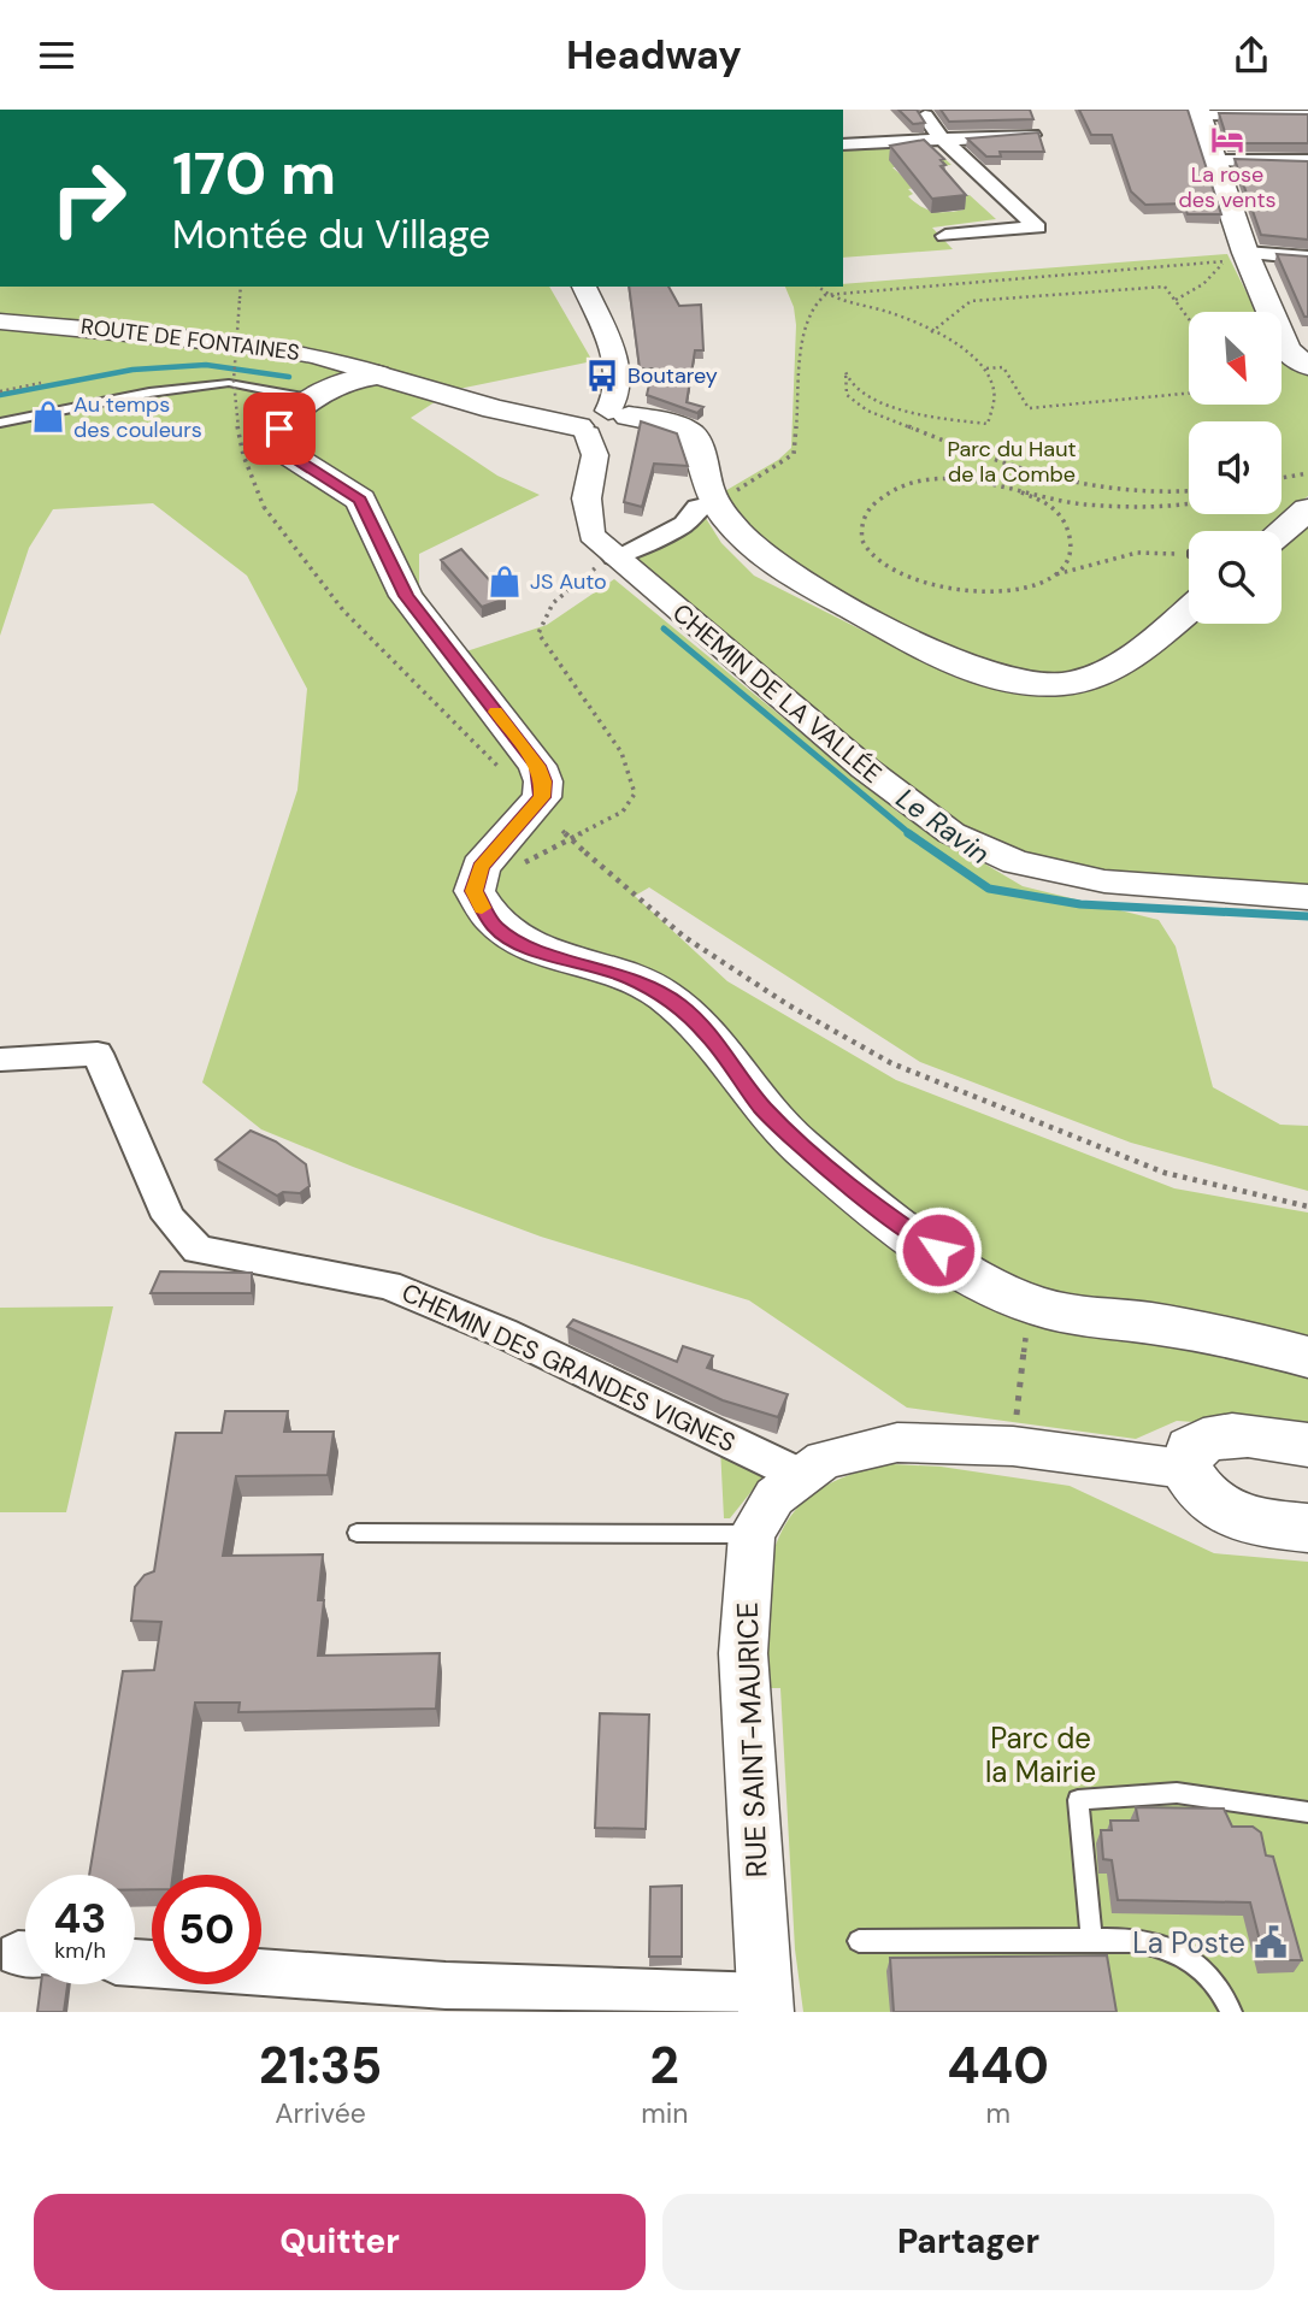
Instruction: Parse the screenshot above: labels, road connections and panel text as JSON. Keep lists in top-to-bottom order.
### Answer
{
  "streets": {
    "street": [
      "ROUTE DE FONTAINES",
      "CHEMIN DE LA VALLÉE",
      "CHEMIN DES GRANDES VIGNES",
      "RUE SAINT-MAURICE"
    ]
  },
  "crossings": [
    ["CHEMIN DES GRANDES VIGNES", "RUE SAINT-MAURICE"]
  ],
  "water": ["Le Ravin"],
  "parks": ["Parc du Haut de la Combe", "Parc de la Mairie"],
  "places": {
    "hotel": ["La rose des vents"],
    "bus stop": ["Boutarey"],
    "shop": ["Au temps des couleurs", "JS Auto"],
    "public building": ["La Poste"]
  },
  "north": "bottom right",
  "page": {
    "header": "Headway",
    "turn": ["170 m", "Montée du Village"],
    "speed": "43 km/h",
    "limit": "50",
    "eta": [
      "21:35",
      "Arrivée",
      "2",
      "min",
      "440",
      "m"
    ],
    "buttons": ["Quitter", "Partager"]
  }
}
